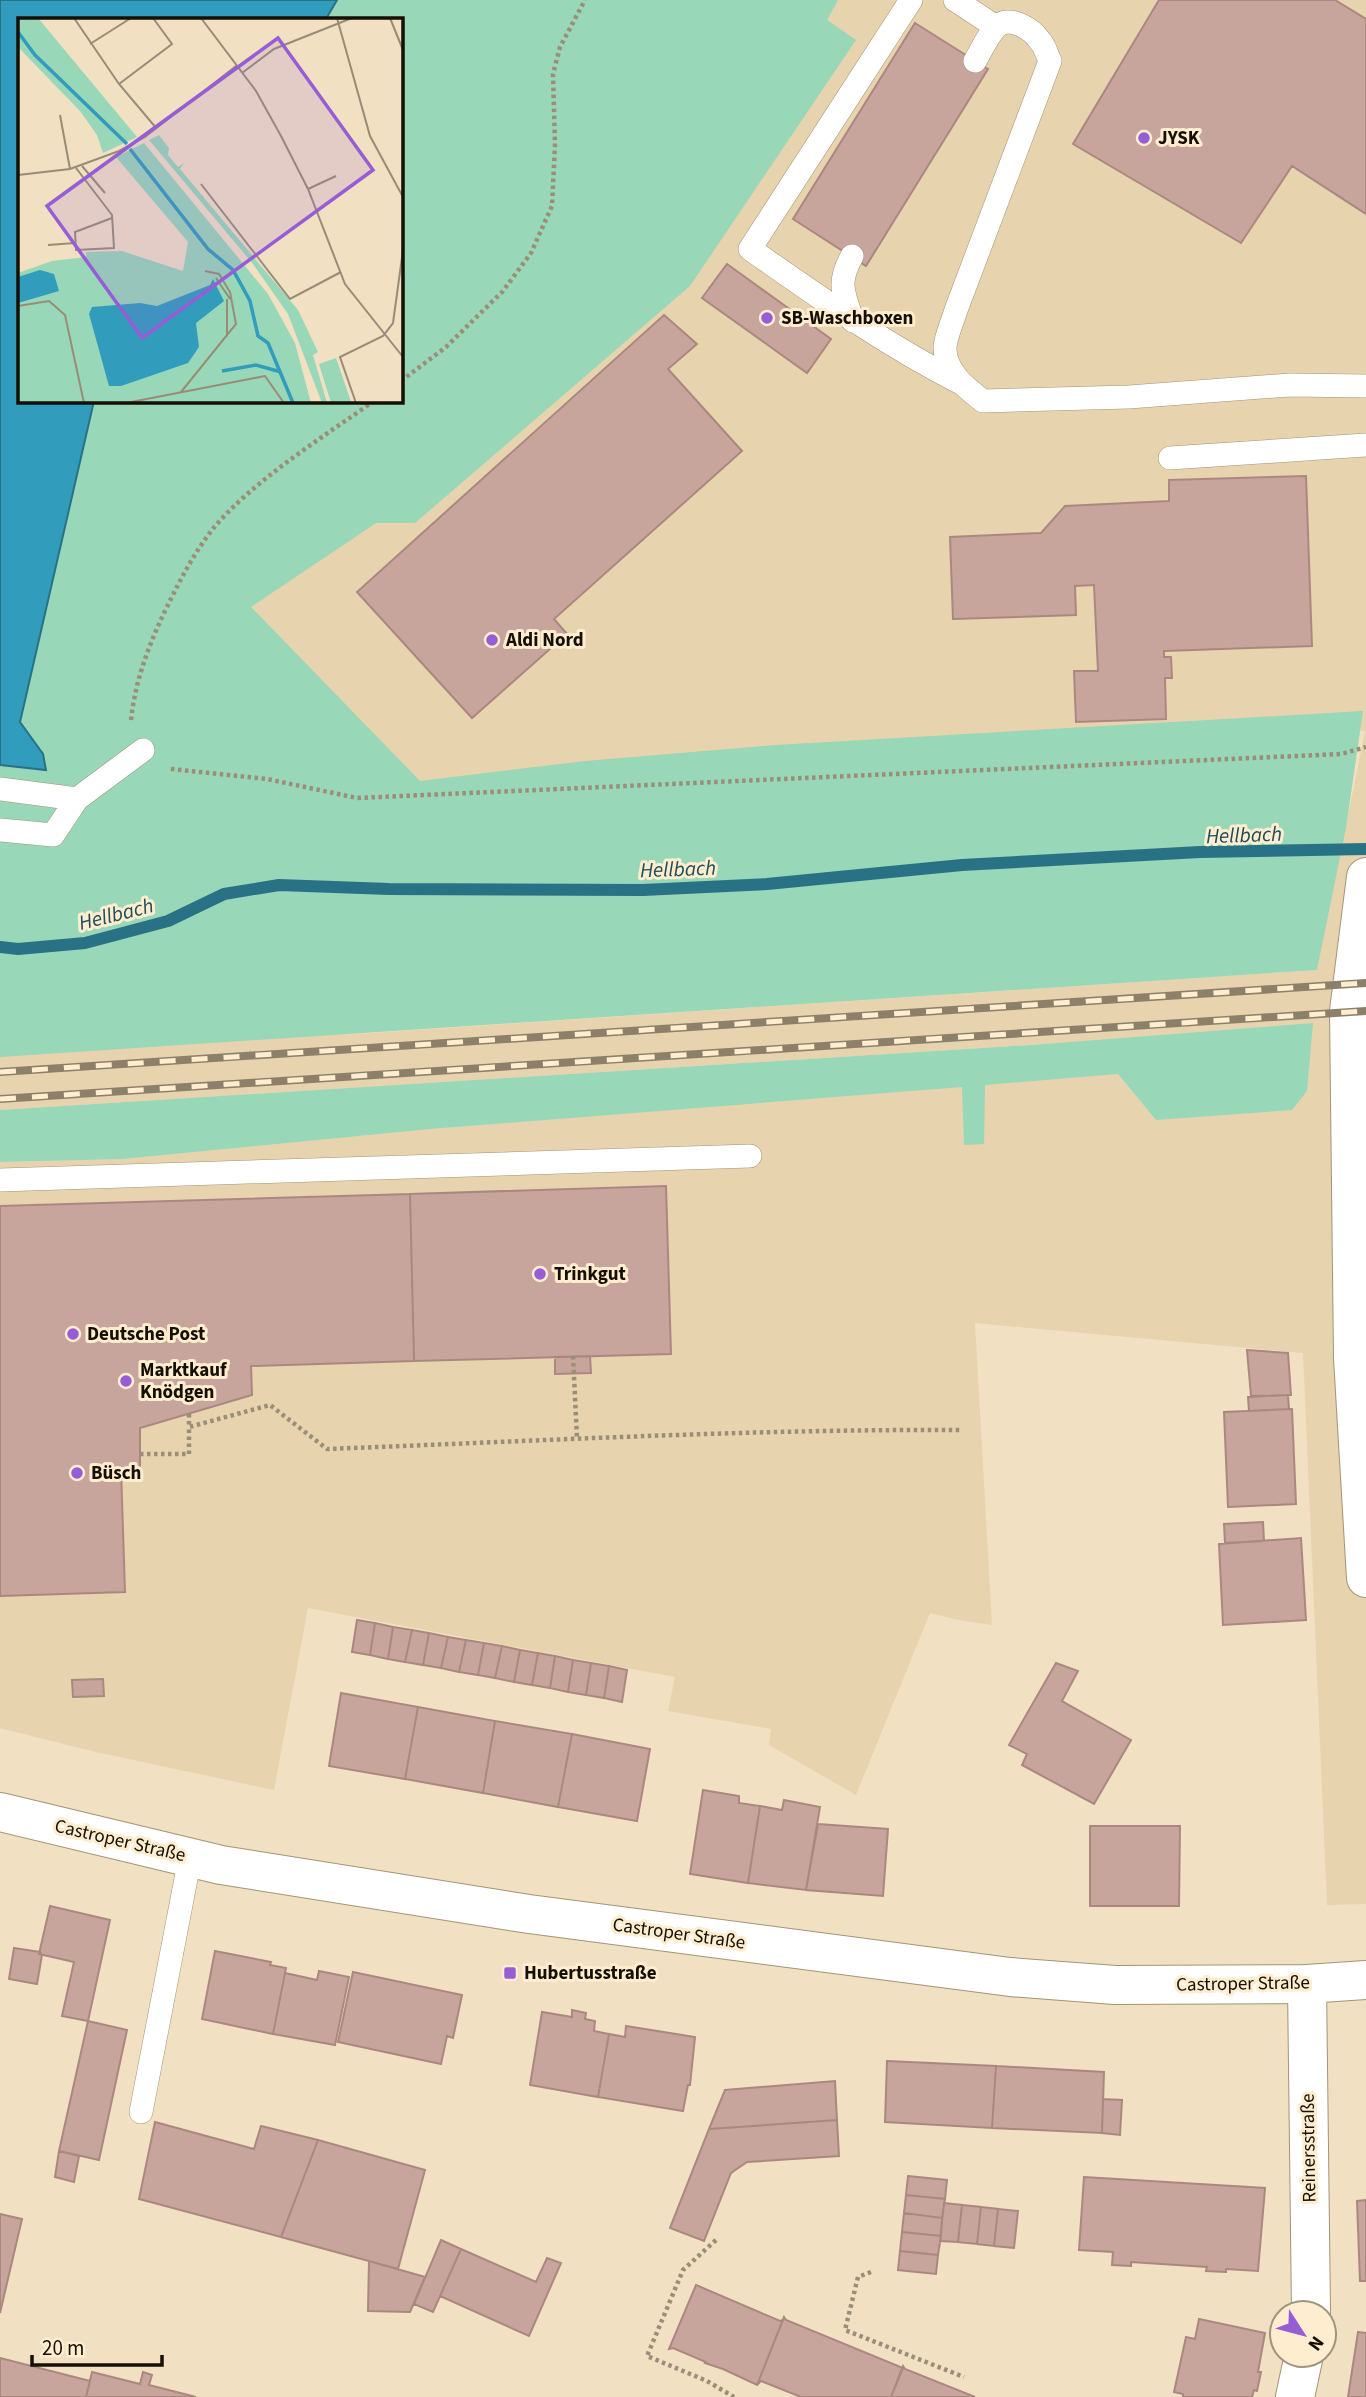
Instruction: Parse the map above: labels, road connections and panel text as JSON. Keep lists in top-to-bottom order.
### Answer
{
  "streets": {
    "main road": ["Castroper Straße", "Reinersstraße"]
  },
  "crossings": [
    ["Castroper Straße", "Reinersstraße"]
  ],
  "water": ["Hellbach"],
  "places": {
    "other": [
      "JYSK",
      "SB-Waschboxen",
      "Aldi Nord",
      "Trinkgut",
      "Deutsche Post",
      "Marktkauf Knödgen",
      "Büsch"
    ],
    "transit": ["Hubertusstraße"]
  },
  "scale_bar": "20 m",
  "north": "bottom right"
}
